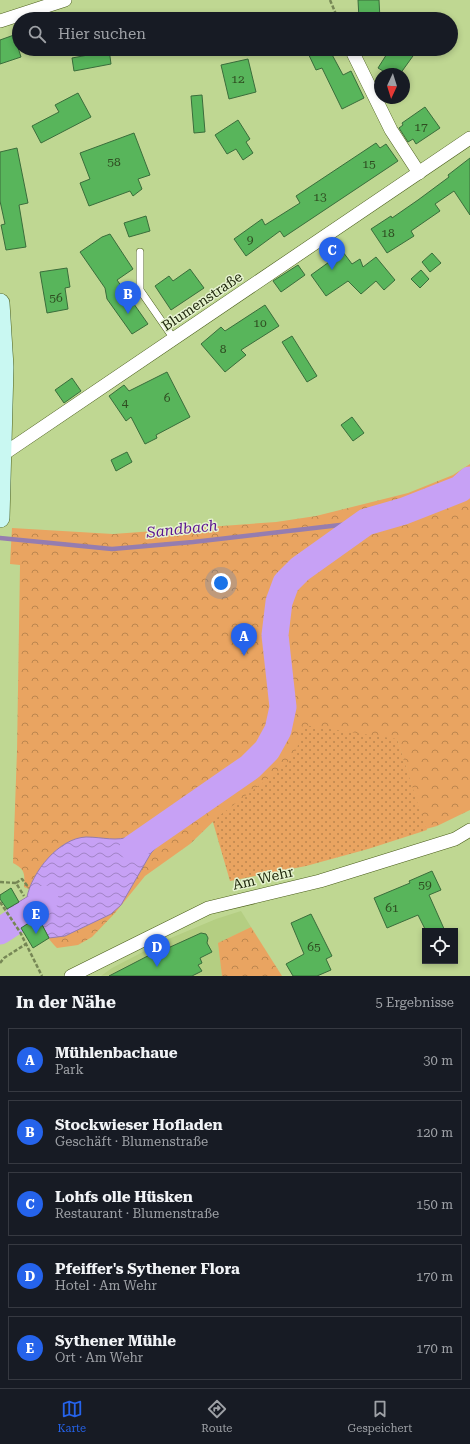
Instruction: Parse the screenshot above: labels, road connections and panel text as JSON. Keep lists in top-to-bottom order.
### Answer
{
  "streets": {
    "street": ["Blumenstraße", "Am Wehr"]
  },
  "water": ["Sandbach"],
  "house_numbers": [
    "12",
    "17",
    "58",
    "15",
    "13",
    "18",
    "9",
    "56",
    "10",
    "8",
    "6",
    "4",
    "59",
    "61",
    "65"
  ],
  "north": "bottom",
  "page": {
    "search": "Hier suchen",
    "pins": [
      "C",
      "B",
      "A",
      "E",
      "D"
    ],
    "heading": ["In der Nähe", "5 Ergebnisse"],
    "list": [
      {
        "mark": "A",
        "name": "Mühlenbachaue",
        "note": "Park",
        "value": "30 m"
      },
      {
        "mark": "B",
        "name": "Stockwieser Hofladen",
        "note": "Geschäft · Blumenstraße",
        "value": "120 m"
      },
      {
        "mark": "C",
        "name": "Lohfs olle Hüsken",
        "note": "Restaurant · Blumenstraße",
        "value": "150 m"
      },
      {
        "mark": "D",
        "name": "Pfeiffer's Sythener Flora",
        "note": "Hotel · Am Wehr",
        "value": "170 m"
      },
      {
        "mark": "E",
        "name": "Sythener Mühle",
        "note": "Ort · Am Wehr",
        "value": "170 m"
      }
    ],
    "nav": ["Karte", "Route", "Gespeichert"]
  }
}
